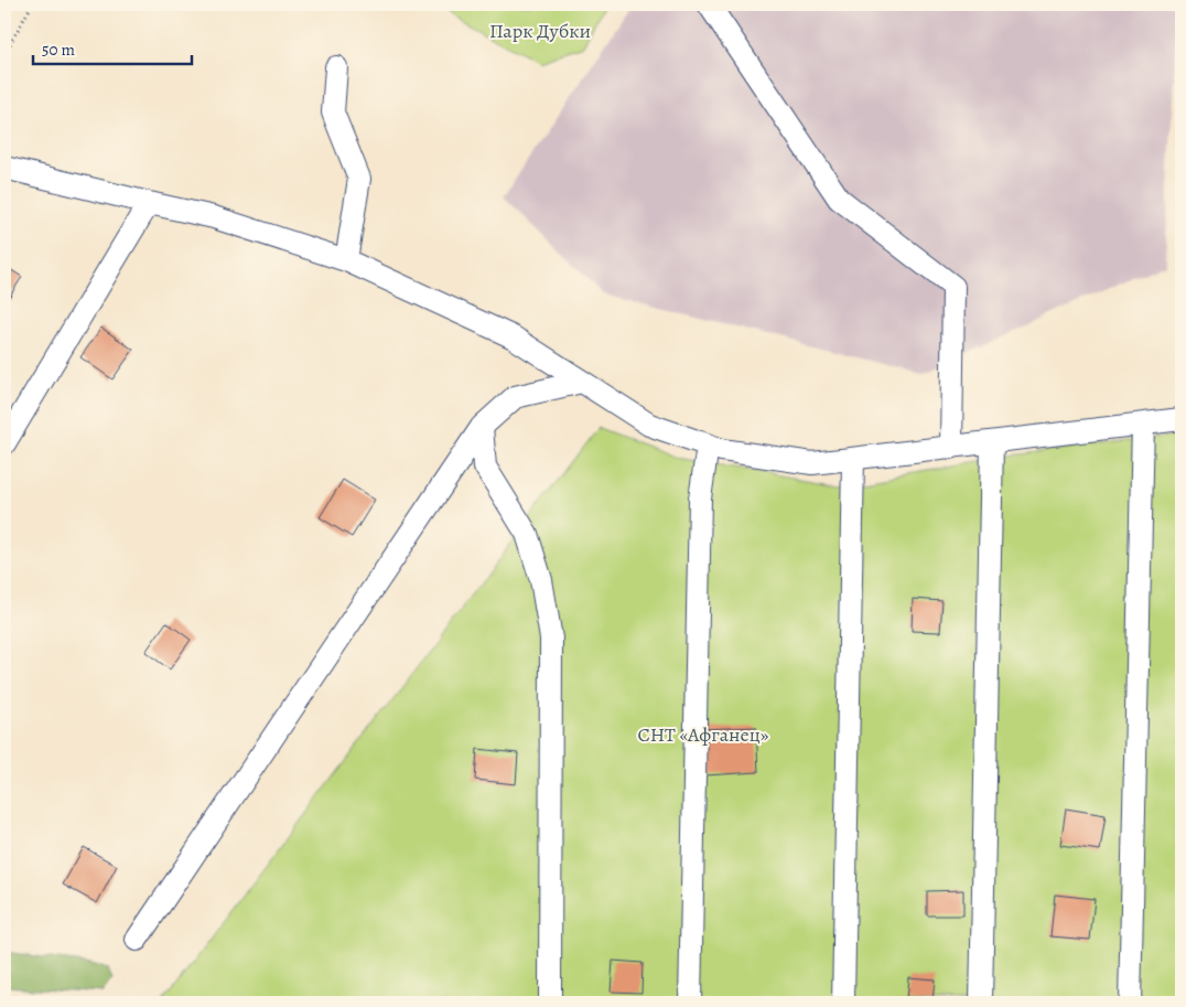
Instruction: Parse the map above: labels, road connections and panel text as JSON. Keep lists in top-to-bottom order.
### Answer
{
  "parks": ["Парк Дубки", "СНТ «Афганец»"],
  "scale_bar": "50 m"
}
